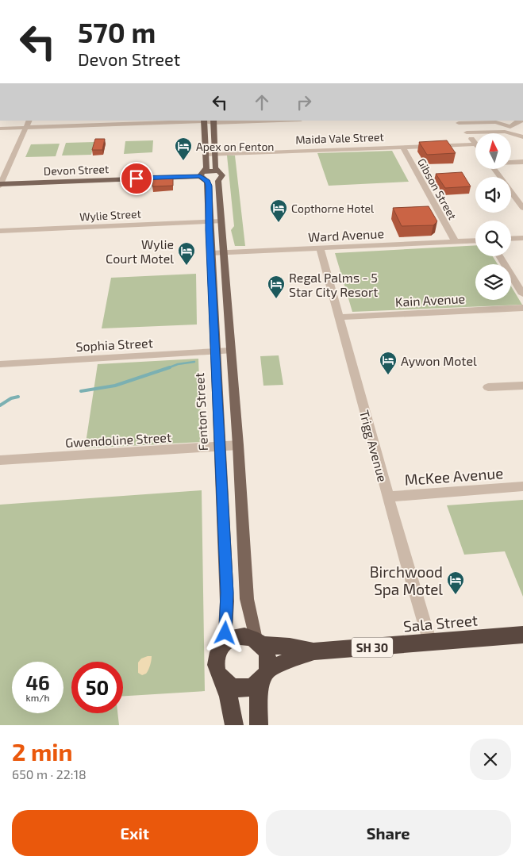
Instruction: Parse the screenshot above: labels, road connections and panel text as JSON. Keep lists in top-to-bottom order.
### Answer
{
  "streets": {
    "highway": ["Sala Street", "SH 30"],
    "main road": ["Devon Street", "Fenton Street"],
    "street": [
      "Maida Vale Street",
      "Gibson Street",
      "Wylie Street",
      "Ward Avenue",
      "Kain Avenue",
      "Sophia Street",
      "Gwendoline Street",
      "Trigg Avenue",
      "McKee Avenue"
    ]
  },
  "crossings": [
    ["Maida Vale Street", "Gibson Street"],
    ["Maida Vale Street", "Fenton Street"],
    ["Devon Street", "Fenton Street"],
    ["Gibson Street", "Ward Avenue"],
    ["Wylie Street", "Fenton Street"],
    ["Ward Avenue", "Fenton Street"],
    ["Ward Avenue", "Trigg Avenue"],
    ["Kain Avenue", "Trigg Avenue"],
    ["Sophia Street", "Fenton Street"],
    ["Fenton Street", "Gwendoline Street"],
    ["Fenton Street", "Sala Street"],
    ["Fenton Street", "SH 30"],
    ["Trigg Avenue", "McKee Avenue"],
    ["Trigg Avenue", "Sala Street"],
    ["Sala Street", "SH 30"]
  ],
  "places": {
    "hotel": [
      "Apex on Fenton",
      "Copthorne Hotel",
      "Wylie Court Motel",
      "Regal Palms - 5 Star City Resort",
      "Aywon Motel",
      "Birchwood Spa Motel"
    ]
  },
  "north": "top",
  "page": {
    "turn": ["570 m", "Devon Street"],
    "speed": "46 km/h",
    "limit": "50",
    "heading": ["2 min", "650 m · 22:18"],
    "buttons": ["Exit", "Share"]
  }
}
